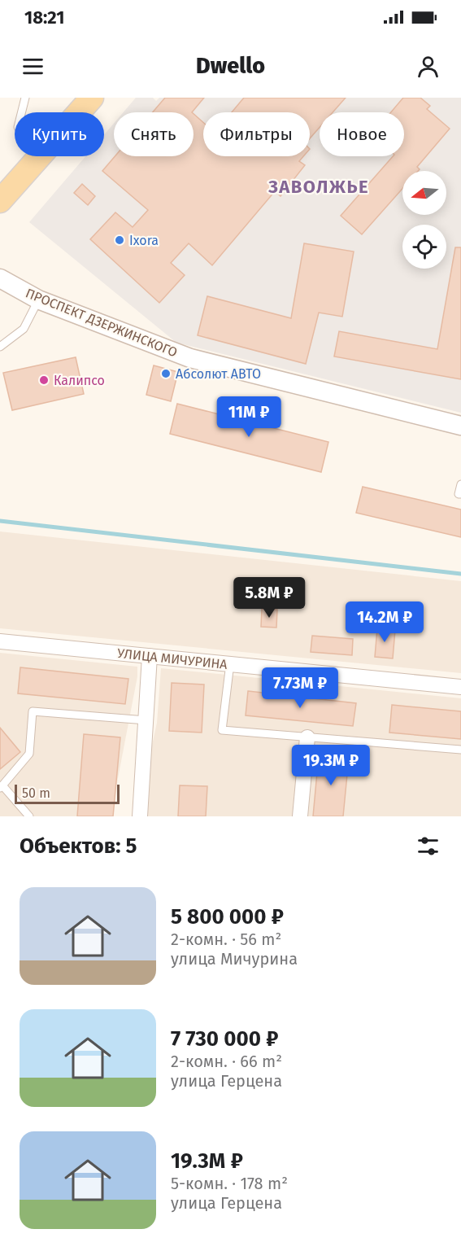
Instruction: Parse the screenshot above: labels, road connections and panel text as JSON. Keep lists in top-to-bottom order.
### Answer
{
  "streets": {
    "street": ["ПРОСПЕКТ ДЗЕРЖИНСКОГО", "УЛИЦА МИЧУРИНА"]
  },
  "districts": ["ЗАВОЛЖЬЕ"],
  "places": ["Ixora", "Абсолют АВТО", "Калипсо"],
  "scale_bar": "50 m",
  "north": "left",
  "page": {
    "status": "18:21",
    "header": "Dwello",
    "chip": [
      "Купить",
      "Снять",
      "Фильтры",
      "Новое"
    ],
    "price": [
      "11M ₽",
      "5.8M ₽",
      "14.2M ₽",
      "7.73M ₽",
      "19.3M ₽"
    ],
    "scale": "50 m",
    "heading": "Объектов: 5",
    "list": [
      {
        "name": "5 800 000 ₽",
        "note": "2-комн. · 56 m² · улица Мичурина"
      },
      {
        "name": "7 730 000 ₽",
        "note": "2-комн. · 66 m² · улица Герцена"
      },
      {
        "name": "19.3M ₽",
        "note": "5-комн. · 178 m² · улица Герцена"
      }
    ]
  }
}
